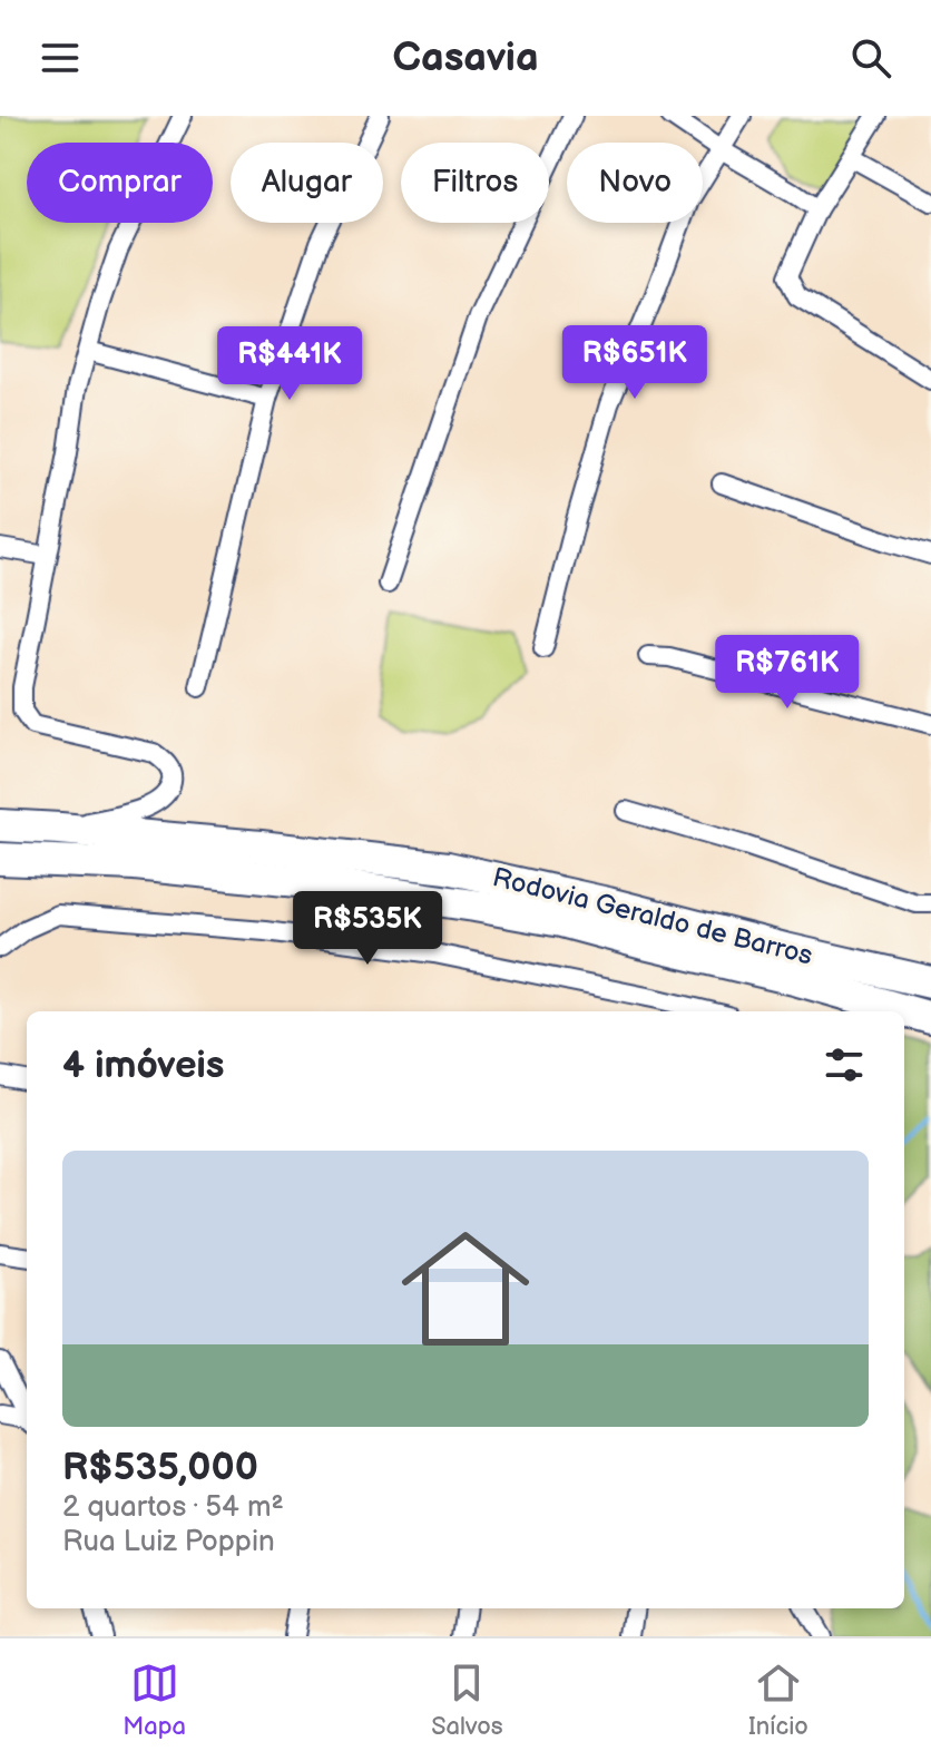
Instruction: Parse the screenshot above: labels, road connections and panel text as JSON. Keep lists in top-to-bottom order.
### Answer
{
  "streets": {
    "highway": ["Rodovia Geraldo de Barros"]
  },
  "page": {
    "header": "Casavia",
    "chip": [
      "Comprar",
      "Alugar",
      "Filtros",
      "Novo"
    ],
    "price": [
      "R$651K",
      "R$441K",
      "R$761K",
      "R$535K"
    ],
    "heading": "4 imóveis",
    "list": [
      {
        "name": "R$535,000",
        "note": "2 quartos · 54 m² · Rua Luiz Poppin"
      }
    ],
    "tabs": ["Mapa", "Salvos", "Início"]
  }
}
